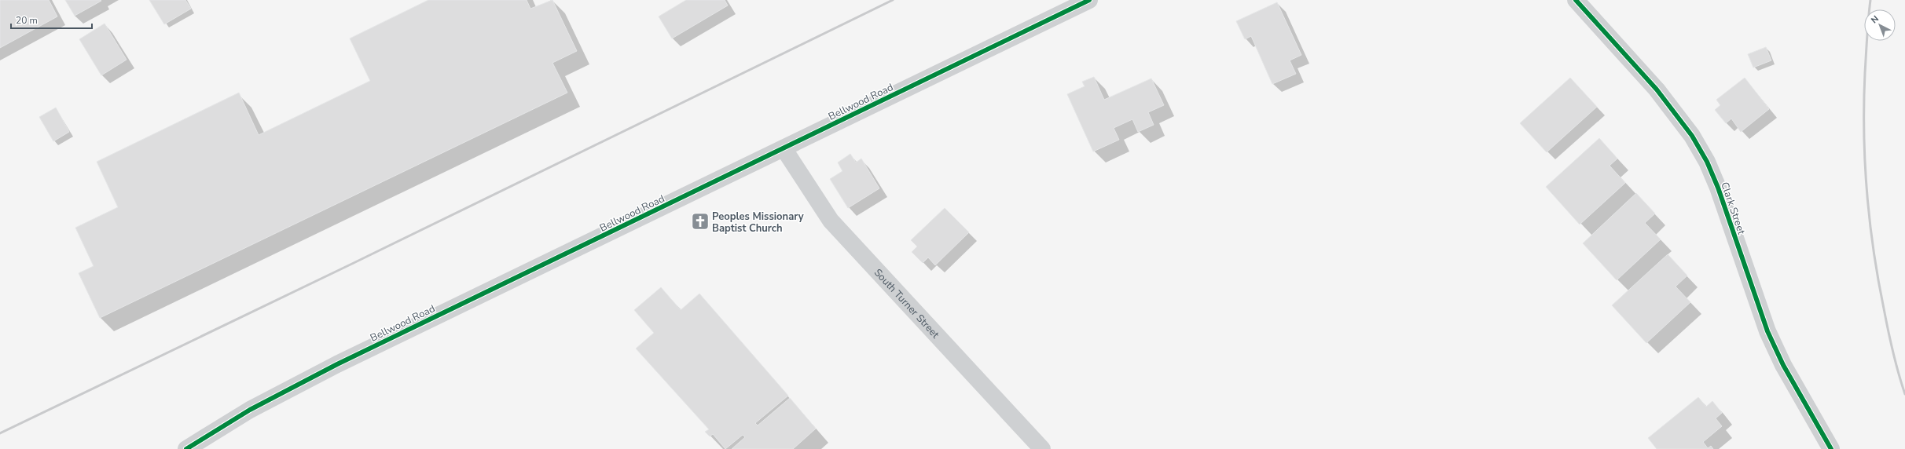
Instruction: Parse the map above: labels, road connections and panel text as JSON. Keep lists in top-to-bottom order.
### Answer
{
  "streets": {
    "street": ["Bellwood Road", "Clark Street", "South Turner Street"]
  },
  "crossings": [
    ["Bellwood Road", "South Turner Street"]
  ],
  "places": {
    "church": ["Peoples Missionary Baptist Church"]
  },
  "scale_bar": "20 m",
  "north": "top left"
}
